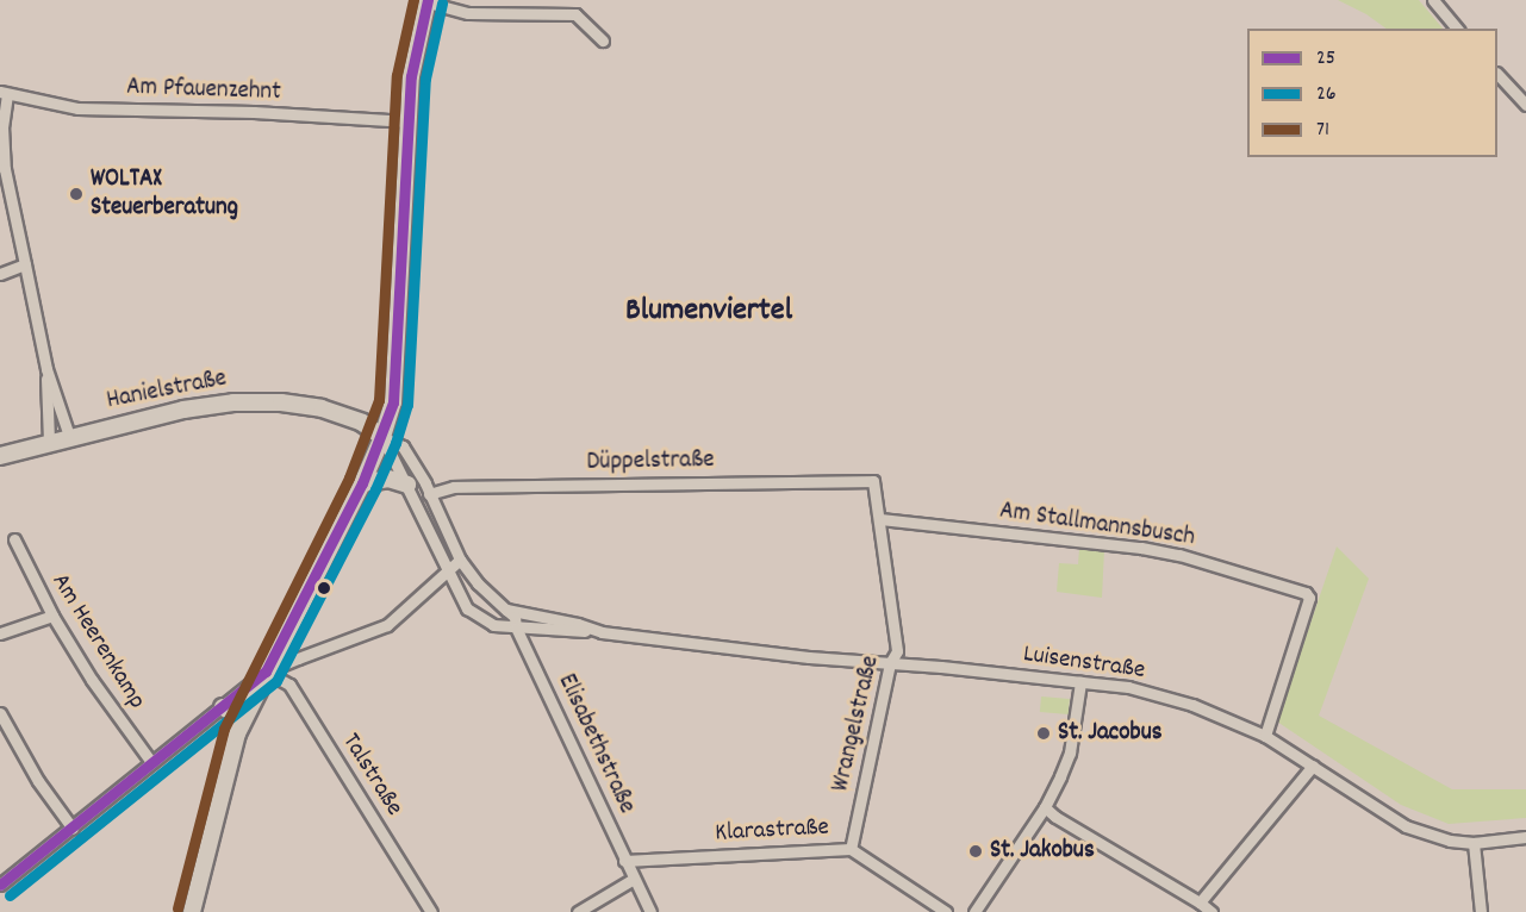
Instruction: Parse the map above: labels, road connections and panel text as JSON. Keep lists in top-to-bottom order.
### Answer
{
  "streets": {
    "main road": ["Hanielstraße"],
    "street": [
      "Am Pfauenzehnt",
      "Düppelstraße",
      "Am Stallmannsbusch",
      "Am Heerenkamp",
      "Luisenstraße",
      "Wrangelstraße",
      "Elisabethstraße",
      "Talstraße",
      "Klarastraße"
    ]
  },
  "crossings": [
    ["Hanielstraße", "Luisenstraße"],
    ["Düppelstraße", "Wrangelstraße"],
    ["Am Stallmannsbusch", "Luisenstraße"],
    ["Am Stallmannsbusch", "Wrangelstraße"],
    ["Luisenstraße", "Wrangelstraße"],
    ["Luisenstraße", "Elisabethstraße"],
    ["Wrangelstraße", "Klarastraße"],
    ["Elisabethstraße", "Klarastraße"]
  ],
  "districts": ["Blumenviertel"],
  "places": ["WOLTAX Steuerberatung", "St. Jacobus", "St. Jakobus"],
  "lines": ["transit line 25", "transit line 71", "transit line 26"],
  "legend": ["25", "26", "71"]
}
